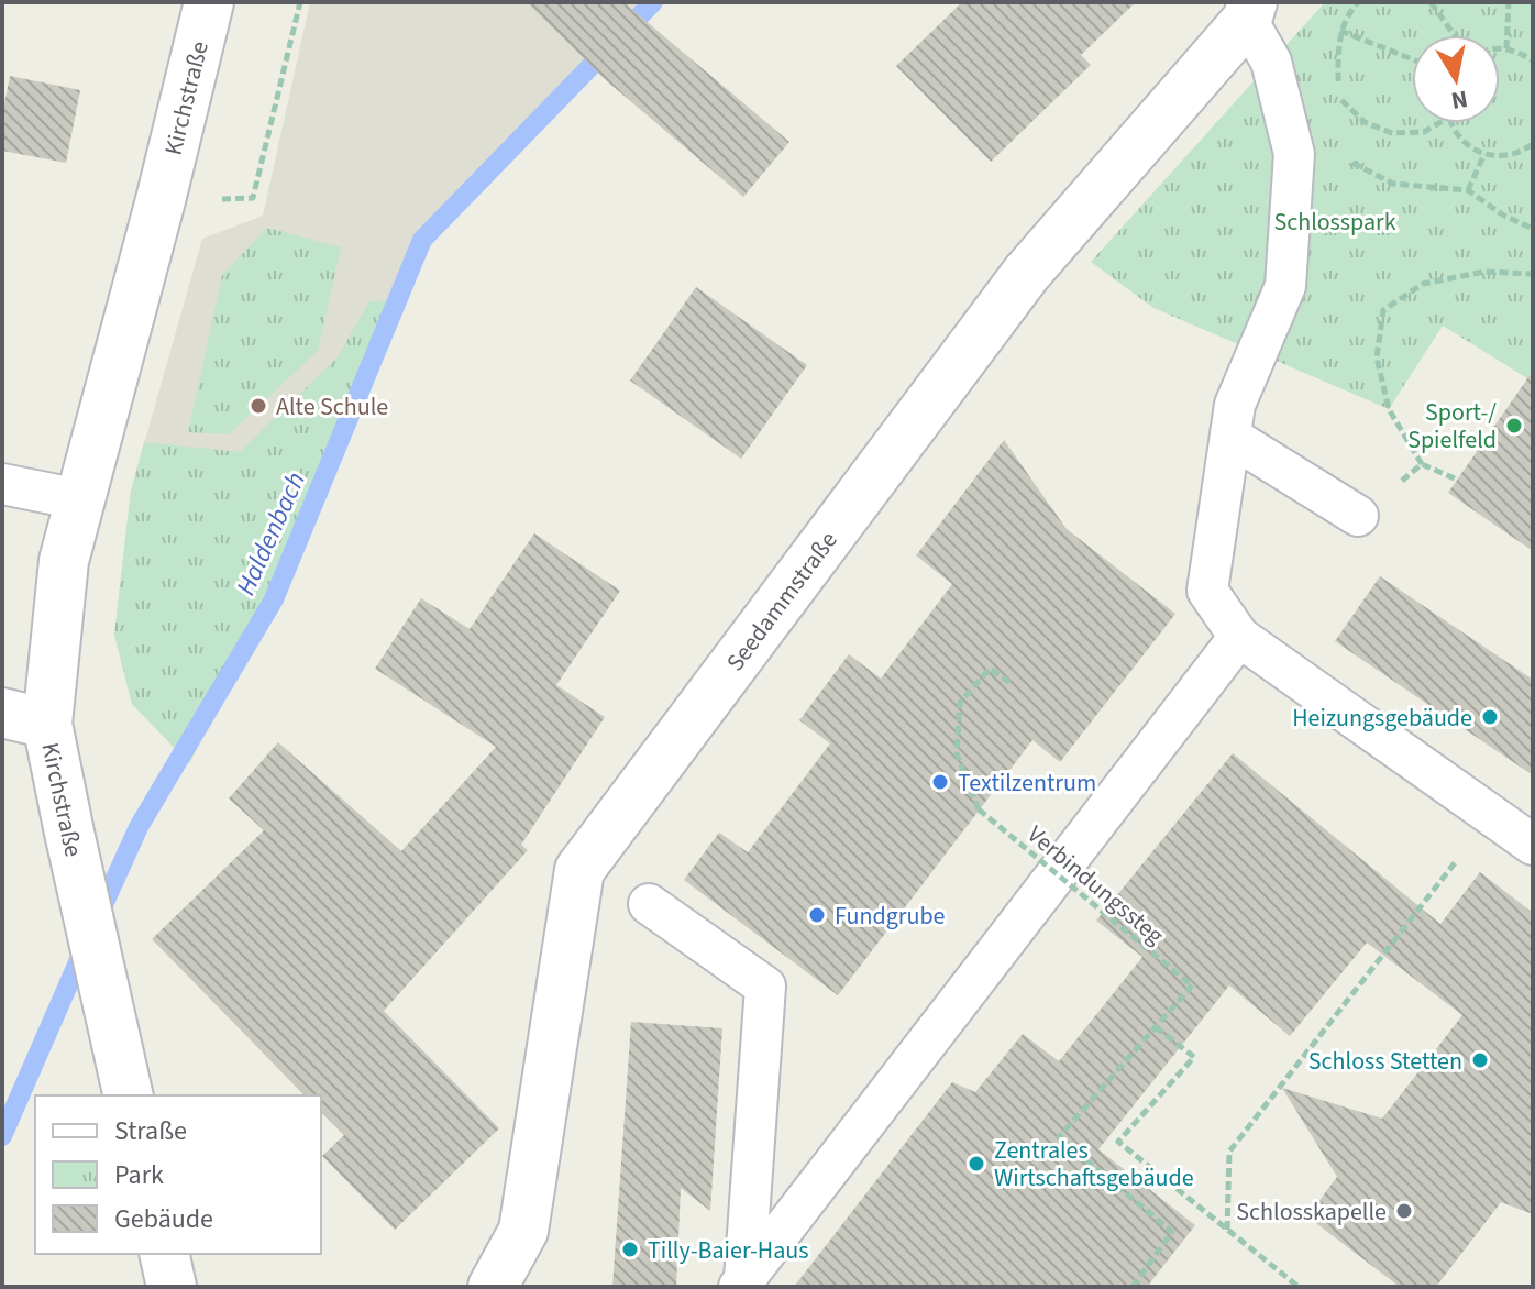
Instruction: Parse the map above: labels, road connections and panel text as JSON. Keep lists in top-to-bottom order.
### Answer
{
  "streets": {
    "street": ["Kirchstraße", "Seedammstraße"],
    "path": ["Verbindungssteg"]
  },
  "water": ["Haldenbach"],
  "parks": ["Schlosspark"],
  "places": [
    "Alte Schule",
    "Sport-/ Spielfeld",
    "Heizungsgebäude",
    "Textilzentrum",
    "Fundgrube",
    "Schloss Stetten",
    "Zentrales Wirtschaftsgebäude",
    "Schlosskapelle",
    "Tilly-Baier-Haus"
  ],
  "legend": ["Straße", "Park", "Gebäude"],
  "north": "bottom"
}
